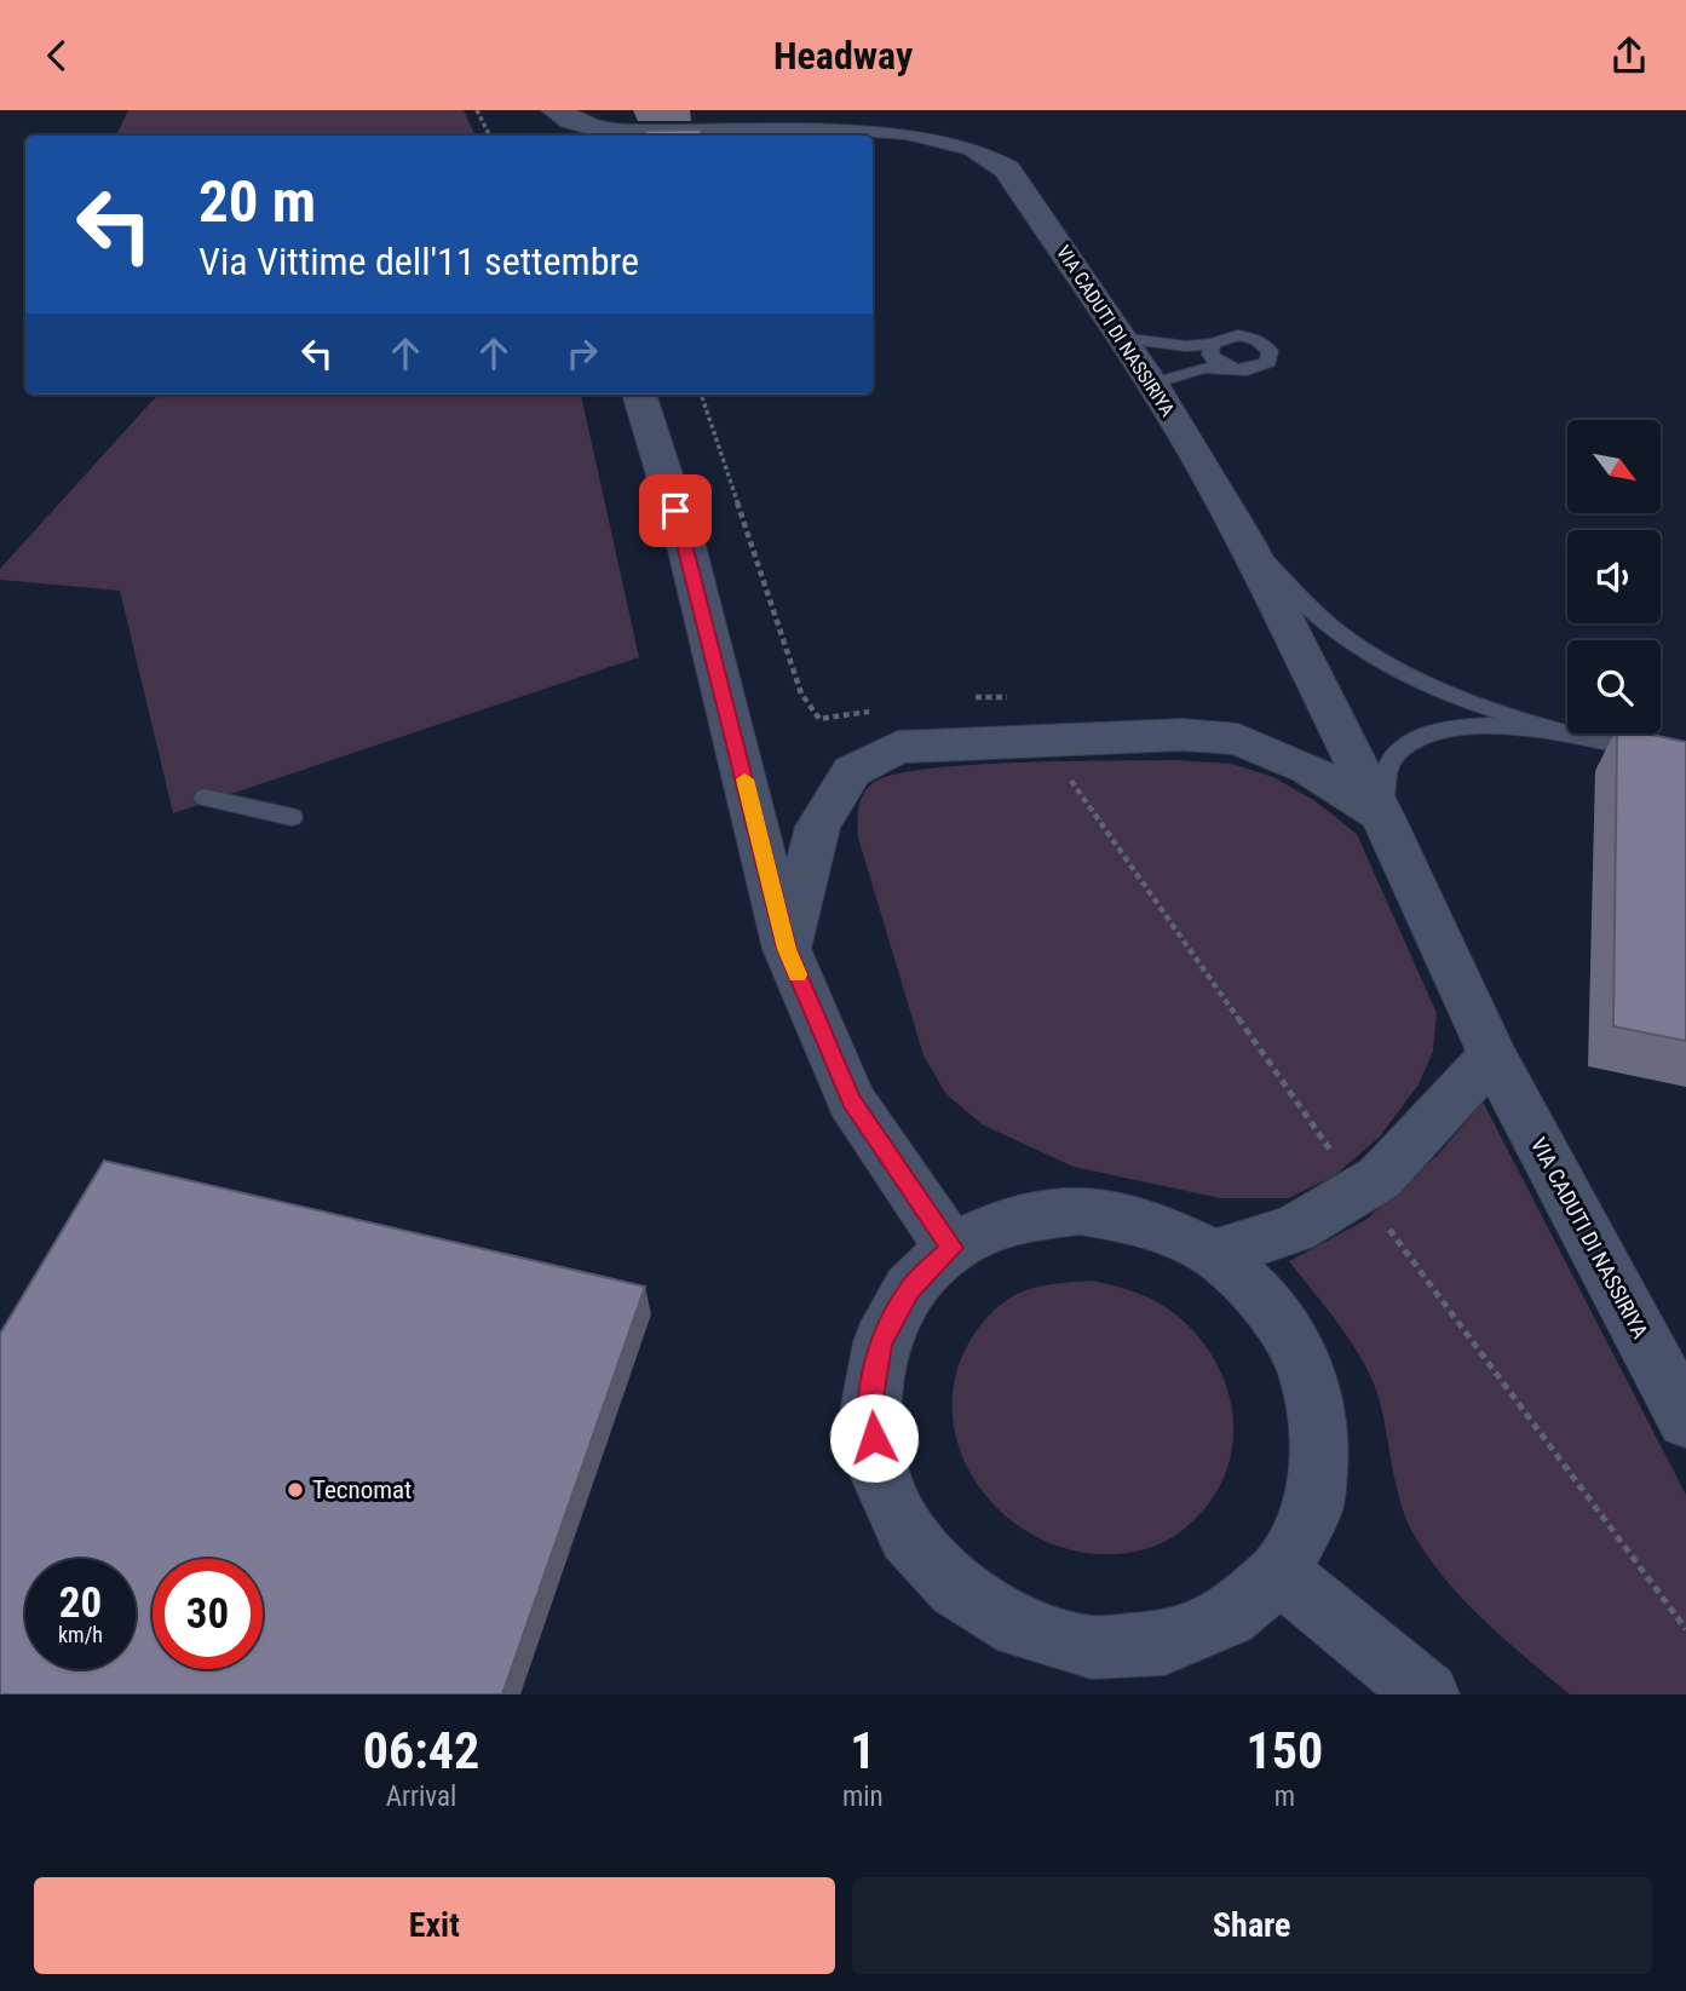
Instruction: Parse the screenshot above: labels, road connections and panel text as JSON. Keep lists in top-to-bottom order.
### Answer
{
  "streets": {
    "street": ["VIA CADUTI DI NASSIRIYA"]
  },
  "places": ["Tecnomat"],
  "north": "bottom right",
  "page": {
    "header": "Headway",
    "turn": ["20 m", "Via Vittime dell'11 settembre"],
    "speed": "20 km/h",
    "limit": "30",
    "eta": [
      "06:42",
      "Arrival",
      "1",
      "min",
      "150",
      "m"
    ],
    "buttons": ["Exit", "Share"]
  }
}
